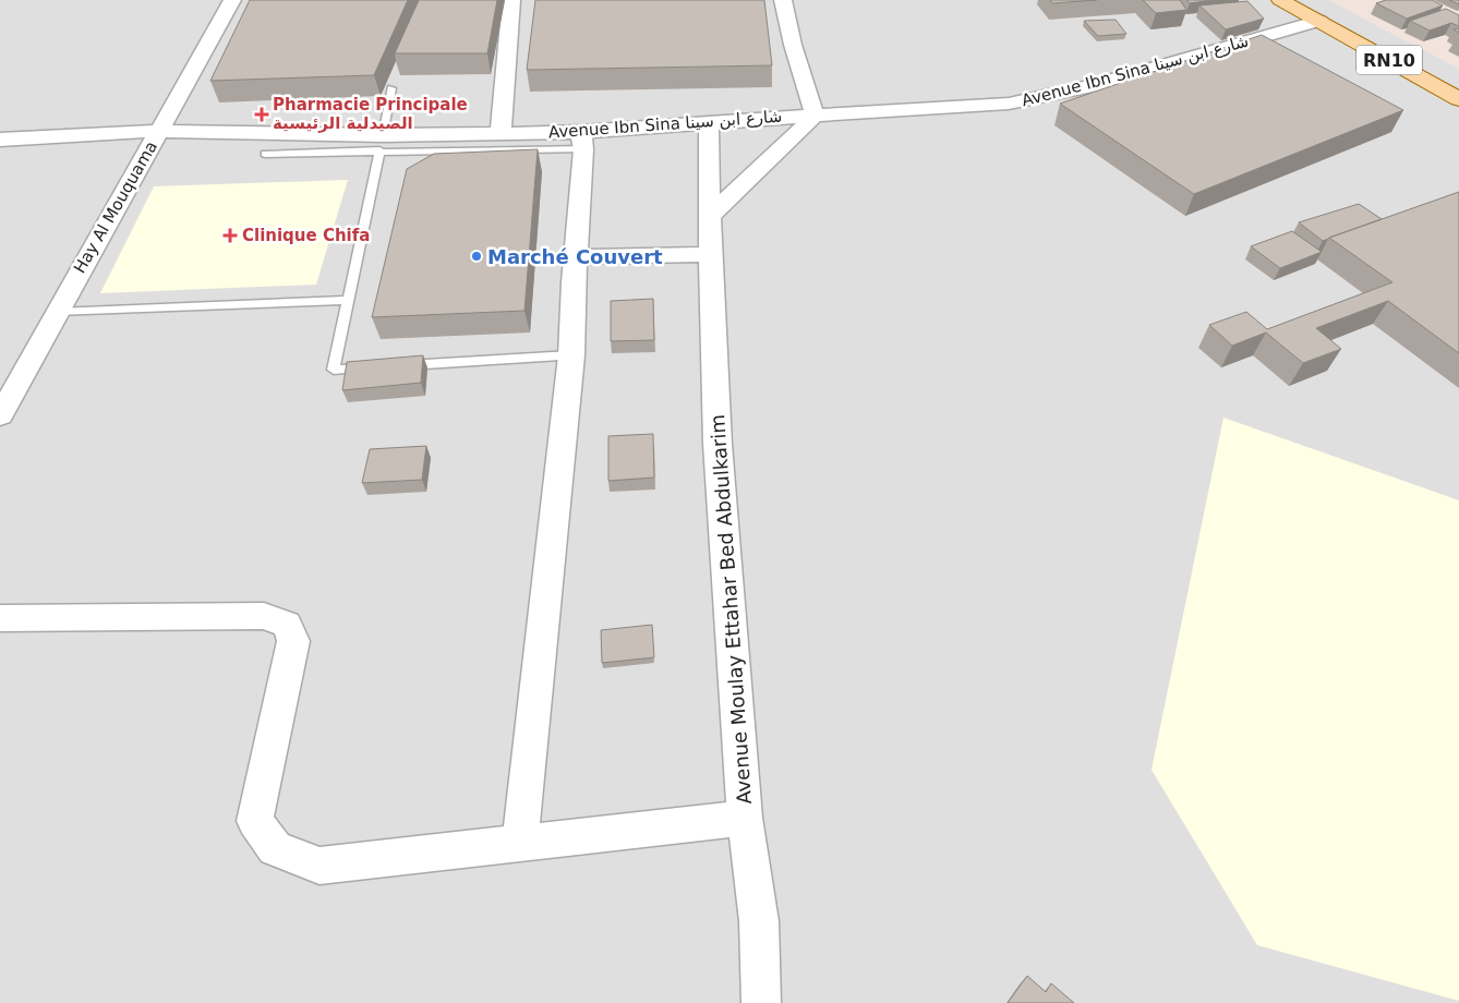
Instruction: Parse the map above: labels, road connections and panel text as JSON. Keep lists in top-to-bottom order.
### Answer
{
  "streets": {
    "main road": ["RN10"],
    "street": ["Avenue Ibn Sina شارع ابن سينا", "Hay Al Mouquama", "Avenue Moulay Ettahar Bed Abdulkarim"]
  },
  "crossings": [
    ["RN10", "Avenue Ibn Sina شارع ابن سينا"],
    ["Avenue Ibn Sina شارع ابن سينا", "Hay Al Mouquama"],
    ["Avenue Ibn Sina شارع ابن سينا", "Avenue Moulay Ettahar Bed Abdulkarim"]
  ],
  "places": {
    "health": ["Pharmacie Principale الصيدلية الرئيسية", "Clinique Chifa"],
    "other": ["Marché Couvert"]
  }
}
